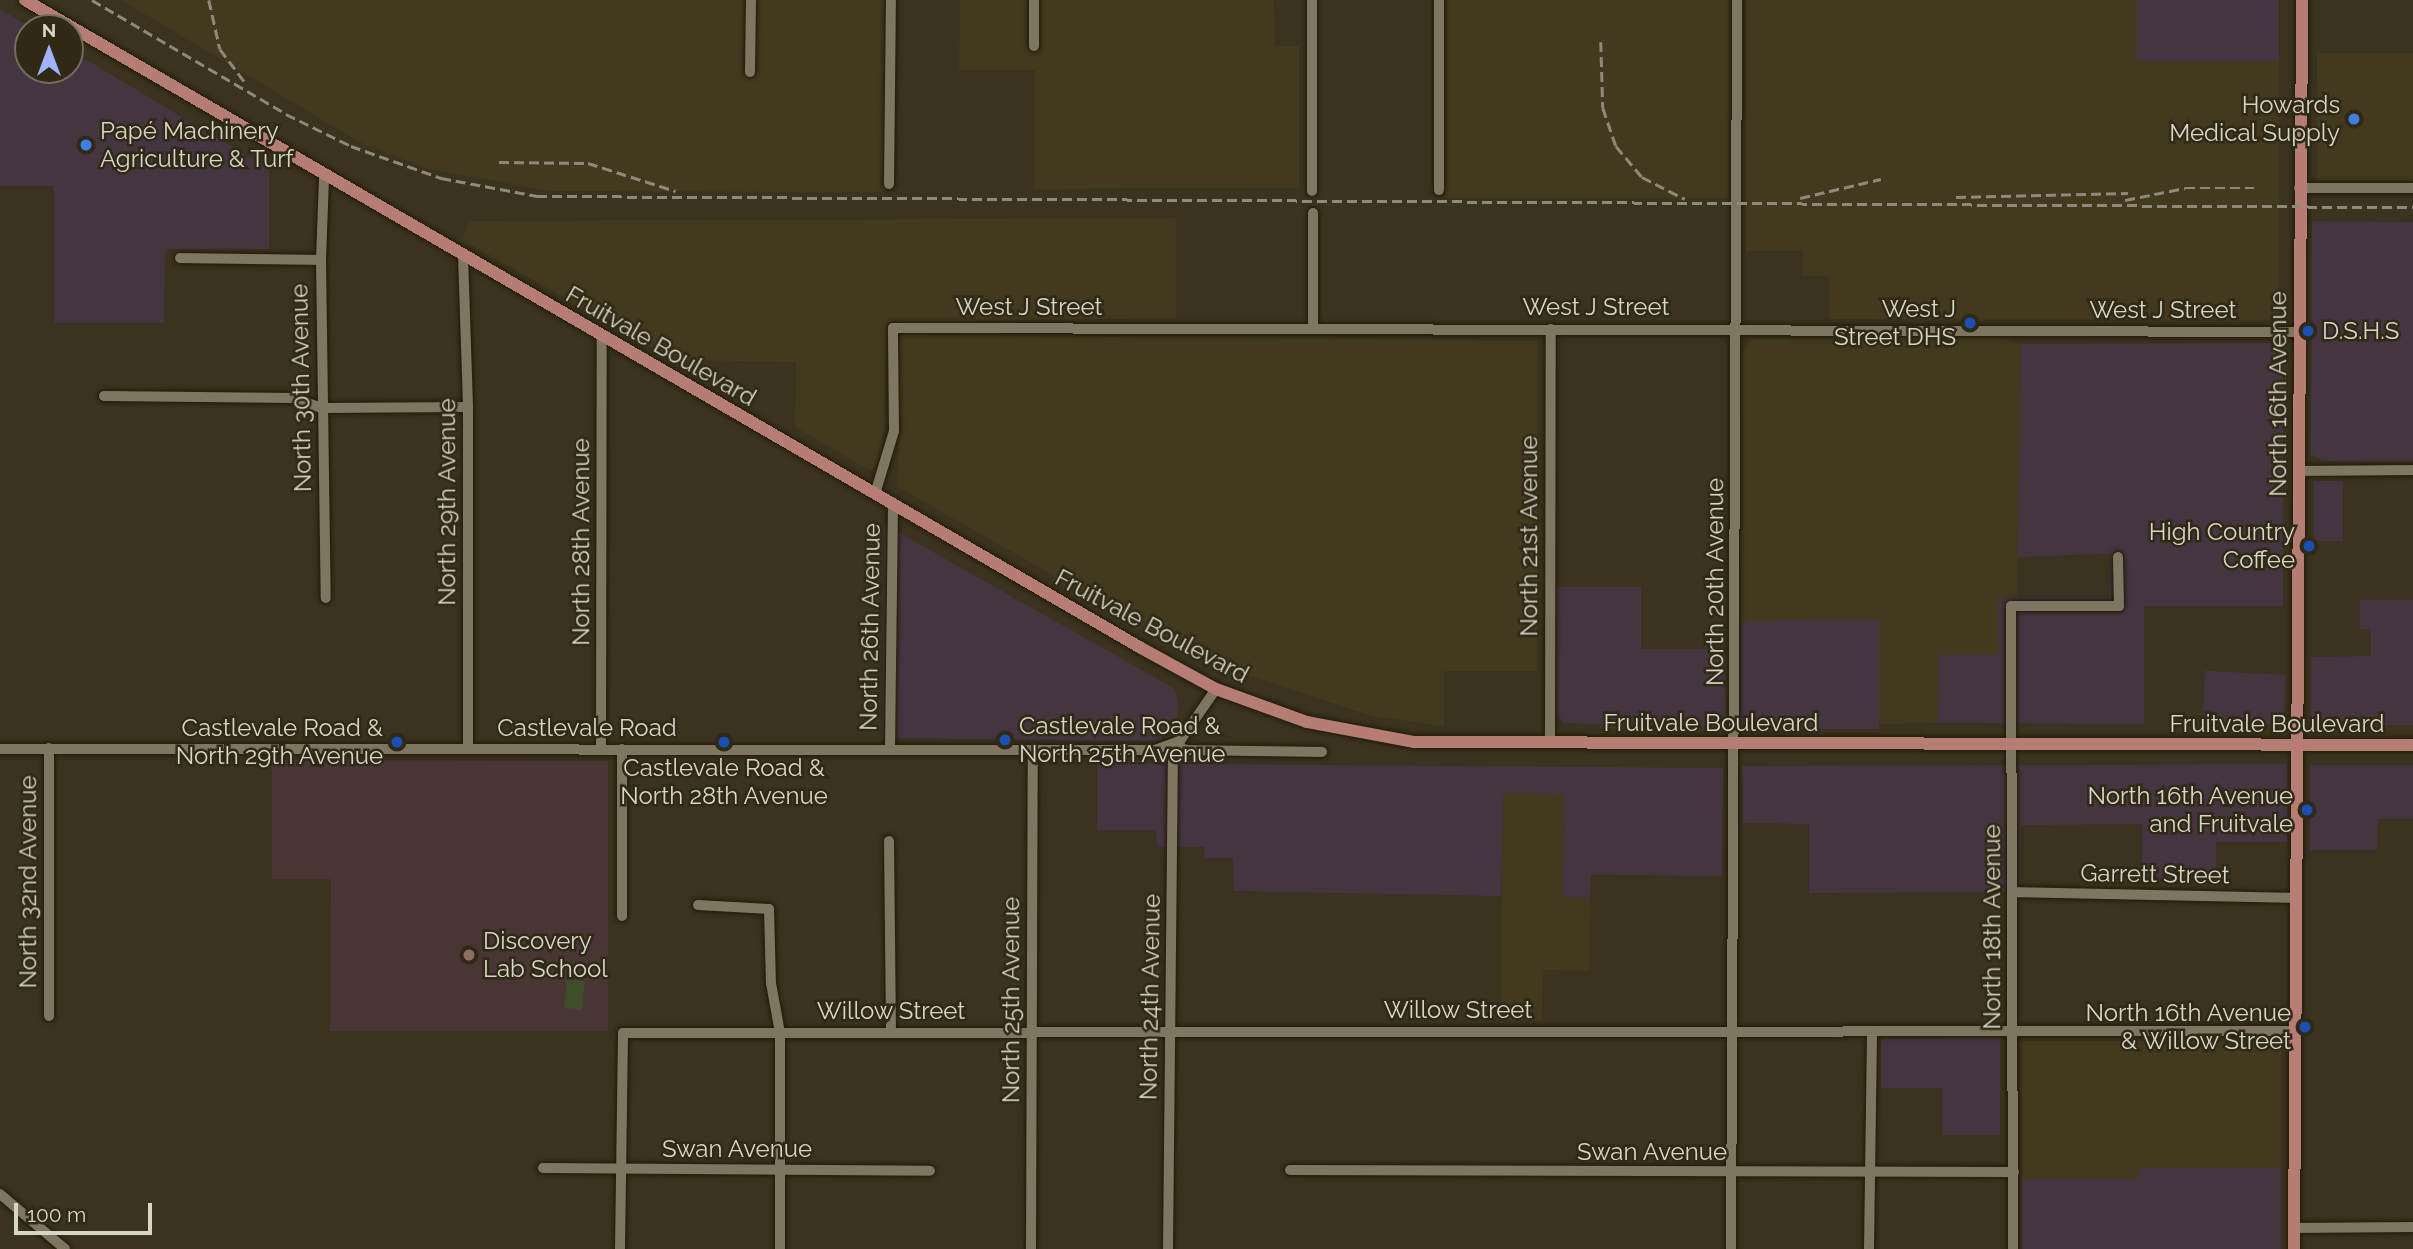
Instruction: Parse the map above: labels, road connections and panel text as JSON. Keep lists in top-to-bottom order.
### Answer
{
  "streets": {
    "main road": ["Fruitvale Boulevard", "North 16th Avenue"],
    "street": [
      "West J Street",
      "North 30th Avenue",
      "North 29th Avenue",
      "North 21st Avenue",
      "North 28th Avenue",
      "North 20th Avenue",
      "North 26th Avenue",
      "Castlevale Road",
      "Garrett Street",
      "North 32nd Avenue",
      "North 18th Avenue",
      "North 24th Avenue",
      "North 25th Avenue",
      "Willow Street",
      "Swan Avenue"
    ]
  },
  "crossings": [
    ["West J Street", "North 16th Avenue"],
    ["West J Street", "North 21st Avenue"],
    ["West J Street", "North 20th Avenue"],
    ["West J Street", "North 26th Avenue"],
    ["Fruitvale Boulevard", "North 30th Avenue"],
    ["Fruitvale Boulevard", "North 16th Avenue"],
    ["Fruitvale Boulevard", "North 29th Avenue"],
    ["Fruitvale Boulevard", "North 21st Avenue"],
    ["Fruitvale Boulevard", "North 28th Avenue"],
    ["Fruitvale Boulevard", "North 20th Avenue"],
    ["Fruitvale Boulevard", "North 26th Avenue"],
    ["Fruitvale Boulevard", "North 18th Avenue"],
    ["North 16th Avenue", "Garrett Street"],
    ["North 16th Avenue", "Willow Street"],
    ["North 29th Avenue", "Castlevale Road"],
    ["North 28th Avenue", "Castlevale Road"],
    ["North 20th Avenue", "Willow Street"],
    ["North 20th Avenue", "Swan Avenue"],
    ["North 26th Avenue", "Castlevale Road"],
    ["Castlevale Road", "North 32nd Avenue"],
    ["Castlevale Road", "North 24th Avenue"],
    ["Castlevale Road", "North 25th Avenue"],
    ["Garrett Street", "North 18th Avenue"],
    ["North 18th Avenue", "Willow Street"],
    ["North 18th Avenue", "Swan Avenue"],
    ["North 24th Avenue", "Willow Street"],
    ["North 25th Avenue", "Willow Street"],
    ["Willow Street", "Swan Avenue"]
  ],
  "places": [
    "Howards Medical Supply",
    "Papé Machinery Agriculture & Turf",
    "West J Street DHS",
    "D.S.H.S",
    "High Country Coffee",
    "Castlevale Road & North 25th Avenue",
    "Castlevale Road & North 29th Avenue",
    "Castlevale Road & North 28th Avenue",
    "North 16th Avenue and Fruitvale",
    "Discovery Lab School",
    "North 16th Avenue & Willow Street"
  ],
  "scale_bar": "100 m",
  "north": "top"
}
